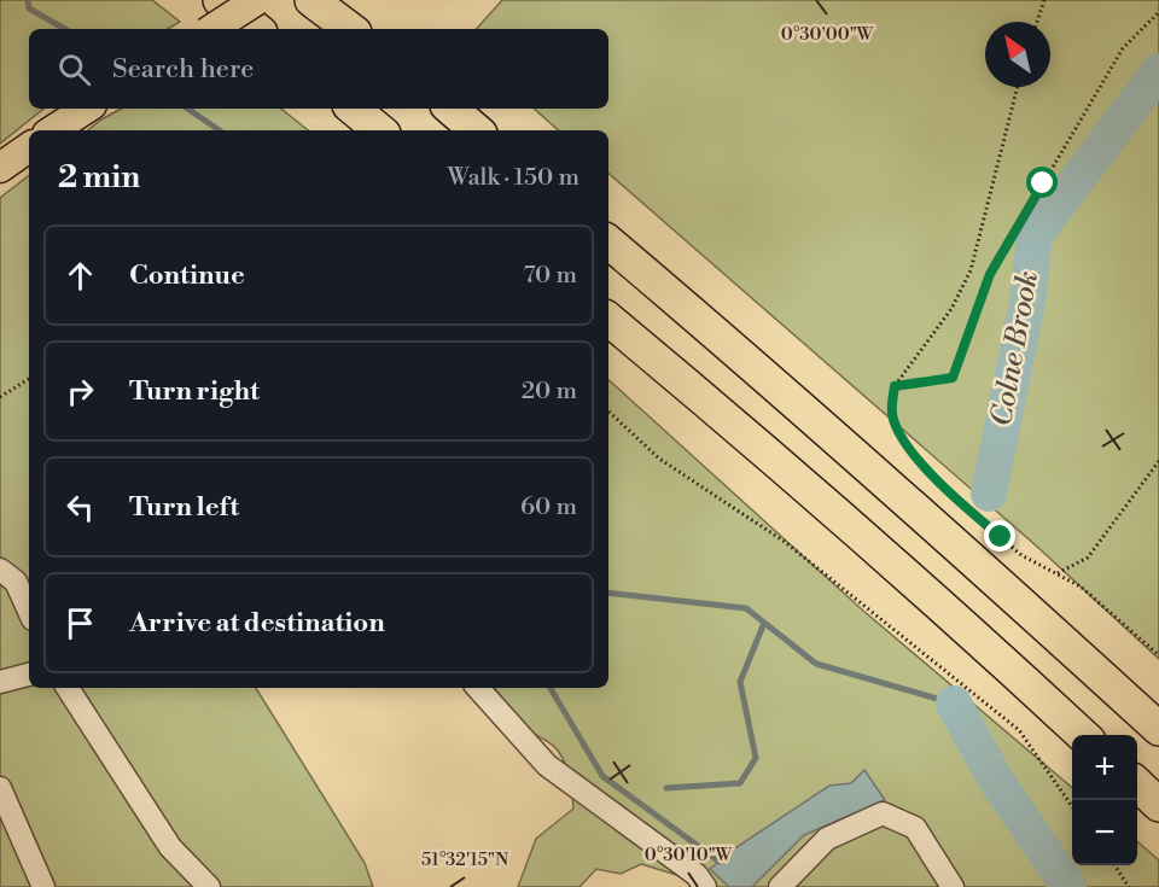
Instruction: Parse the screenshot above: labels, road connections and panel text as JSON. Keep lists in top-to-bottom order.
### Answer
{
  "water": ["Colne Brook"],
  "north": "top left",
  "page": {
    "search": "Search here",
    "heading": ["2 min", "Walk · 150 m"],
    "list": [
      ["Continue", "70 m"],
      ["Turn right", "20 m"],
      ["Turn left", "60 m"],
      "Arrive at destination"
    ],
    "map_buttons": ["+", "−"]
  },
  "coordinates": ["0°30'00\"W", "0°30'10\"W", "51°32'15\"N"]
}
